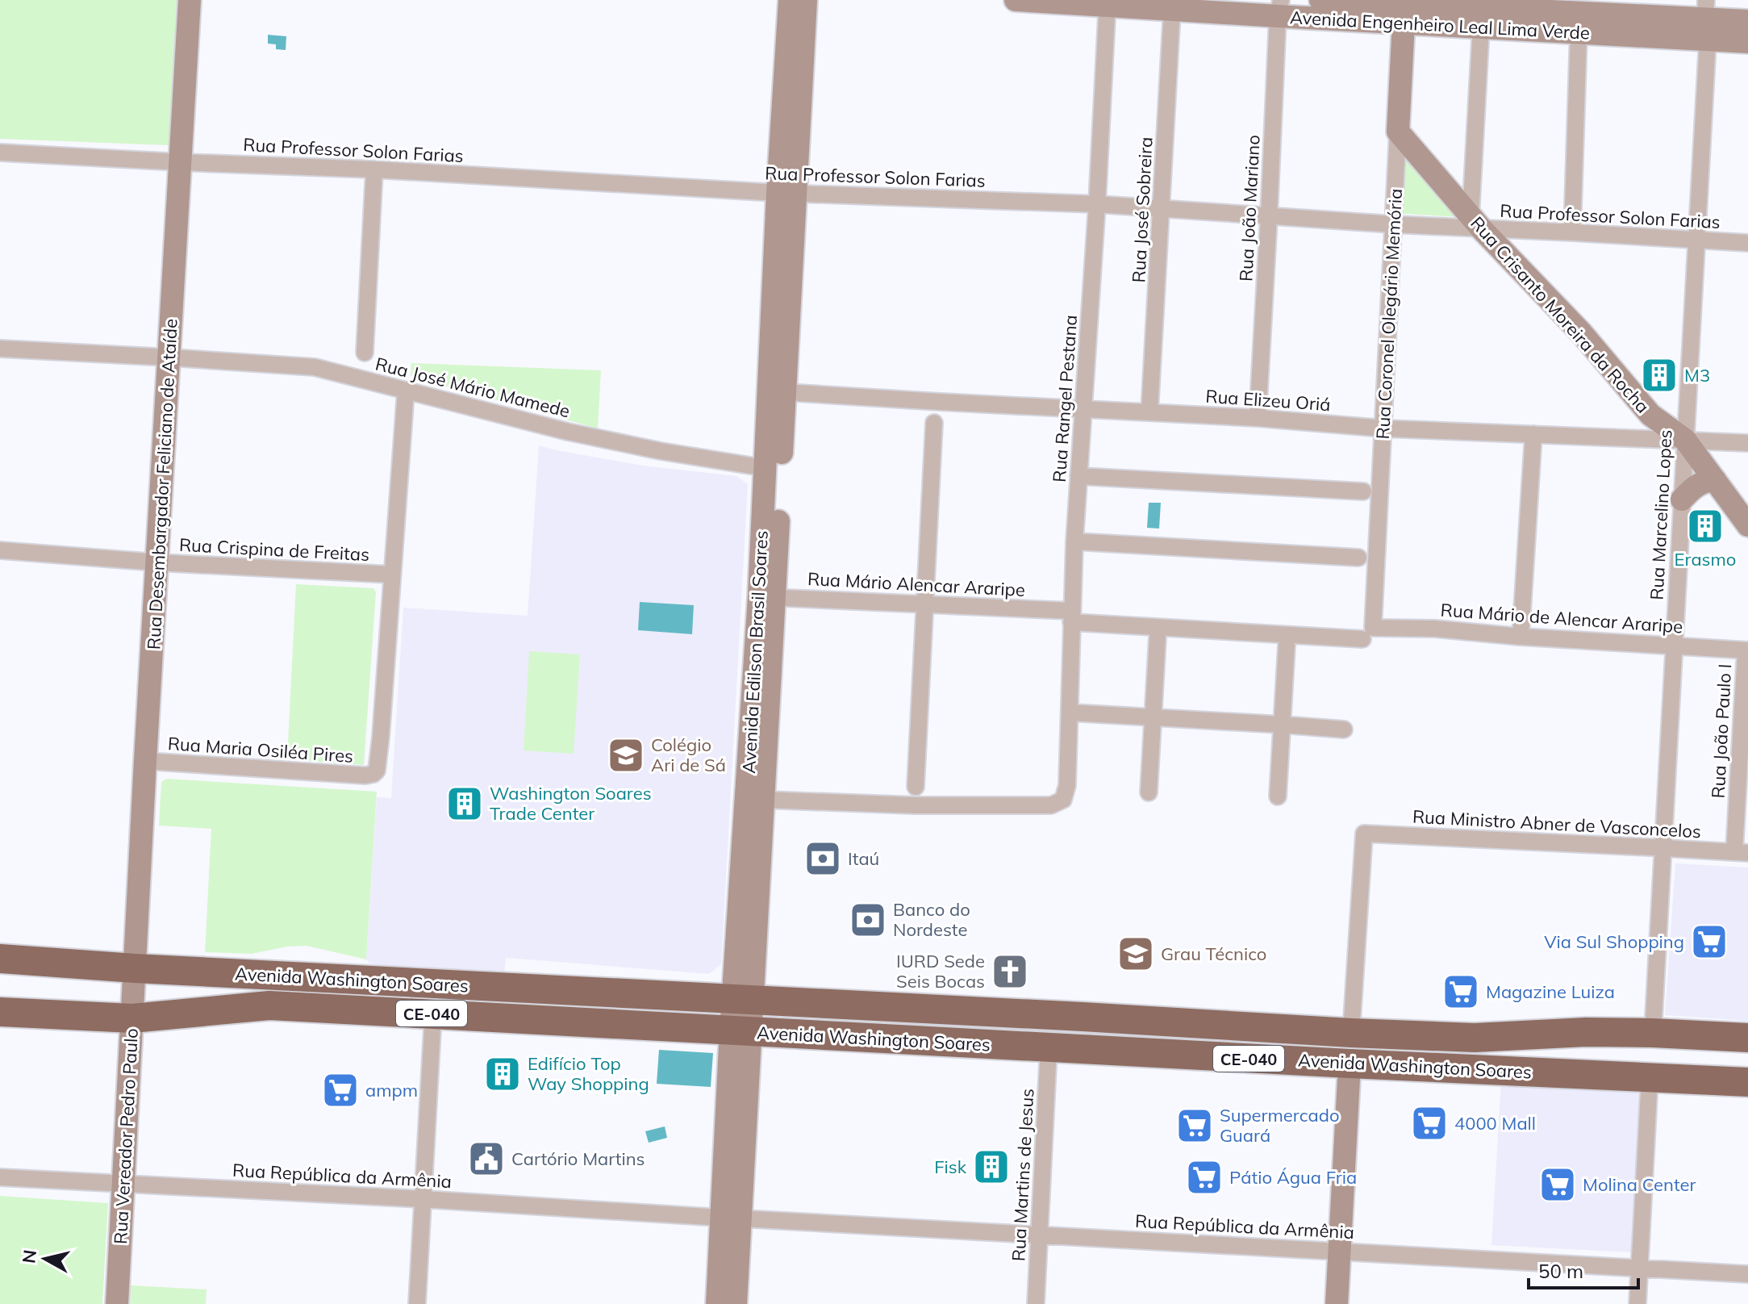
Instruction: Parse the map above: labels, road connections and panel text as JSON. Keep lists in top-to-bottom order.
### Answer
{
  "streets": {
    "highway": ["Avenida Washington Soares", "CE-040"],
    "main road": [
      "Avenida Engenheiro Leal Lima Verde",
      "Rua Coronel Olegário Memória",
      "Rua Crisanto Moreira da Rocha",
      "Rua Desembargador Feliciano de Ataíde",
      "Avenida Edilson Brasil Soares",
      "Rua Vereador Pedro Paulo"
    ],
    "street": [
      "Rua Professor Solon Farias",
      "Rua João Mariano",
      "Rua José Sobreira",
      "Rua José Mário Mamede",
      "Rua Rangel Pestana",
      "Rua Elizeu Oriá",
      "Rua Marcelino Lopes",
      "Rua Crispina de Freitas",
      "Rua Mário Alencar Araripe",
      "Rua Mário de Alencar Araripe",
      "Rua João Paulo I",
      "Rua Maria Osiléa Pires",
      "Rua Ministro Abner de Vasconcelos",
      "Rua Martins de Jesus",
      "Rua República da Armênia"
    ]
  },
  "crossings": [
    ["Avenida Engenheiro Leal Lima Verde", "Rua João Mariano"],
    ["Avenida Engenheiro Leal Lima Verde", "Rua José Sobreira"],
    ["Avenida Engenheiro Leal Lima Verde", "Rua Coronel Olegário Memória"],
    ["Avenida Engenheiro Leal Lima Verde", "Rua Rangel Pestana"],
    ["Avenida Engenheiro Leal Lima Verde", "Rua Marcelino Lopes"],
    ["Rua Professor Solon Farias", "Rua João Mariano"],
    ["Rua Professor Solon Farias", "Rua José Sobreira"],
    ["Rua Professor Solon Farias", "Rua Coronel Olegário Memória"],
    ["Rua Professor Solon Farias", "Rua Crisanto Moreira da Rocha"],
    ["Rua Professor Solon Farias", "Rua Rangel Pestana"],
    ["Rua Professor Solon Farias", "Rua Desembargador Feliciano de Ataíde"],
    ["Rua Professor Solon Farias", "Rua Marcelino Lopes"],
    ["Rua Professor Solon Farias", "Avenida Edilson Brasil Soares"],
    ["Rua João Mariano", "Rua Elizeu Oriá"],
    ["Rua José Sobreira", "Rua Elizeu Oriá"],
    ["Rua Coronel Olegário Memória", "Rua Crisanto Moreira da Rocha"],
    ["Rua Coronel Olegário Memória", "Rua Elizeu Oriá"],
    ["Rua Coronel Olegário Memória", "Rua Mário Alencar Araripe"],
    ["Rua Coronel Olegário Memória", "Rua Mário de Alencar Araripe"],
    ["Rua Crisanto Moreira da Rocha", "Rua Elizeu Oriá"],
    ["Rua Crisanto Moreira da Rocha", "Rua Marcelino Lopes"],
    ["Rua José Mário Mamede", "Rua Desembargador Feliciano de Ataíde"],
    ["Rua José Mário Mamede", "Avenida Edilson Brasil Soares"],
    ["Rua Rangel Pestana", "Rua Elizeu Oriá"],
    ["Rua Rangel Pestana", "Rua Mário Alencar Araripe"],
    ["Rua Rangel Pestana", "Avenida Edilson Brasil Soares"],
    ["Rua Elizeu Oriá", "Rua Marcelino Lopes"],
    ["Rua Elizeu Oriá", "Avenida Edilson Brasil Soares"],
    ["Rua Desembargador Feliciano de Ataíde", "Rua Crispina de Freitas"],
    ["Rua Desembargador Feliciano de Ataíde", "Rua Maria Osiléa Pires"],
    ["Rua Desembargador Feliciano de Ataíde", "Avenida Washington Soares"],
    ["Rua Desembargador Feliciano de Ataíde", "Rua Vereador Pedro Paulo"],
    ["Rua Marcelino Lopes", "Rua Mário de Alencar Araripe"],
    ["Rua Marcelino Lopes", "Rua Ministro Abner de Vasconcelos"],
    ["Rua Marcelino Lopes", "Avenida Washington Soares"],
    ["Rua Crispina de Freitas", "Rua Maria Osiléa Pires"],
    ["Rua Mário Alencar Araripe", "Rua Mário de Alencar Araripe"],
    ["Rua Mário Alencar Araripe", "Avenida Edilson Brasil Soares"],
    ["Rua Mário de Alencar Araripe", "Rua João Paulo I"],
    ["Avenida Edilson Brasil Soares", "Avenida Washington Soares"],
    ["Avenida Edilson Brasil Soares", "Rua República da Armênia"],
    ["Rua João Paulo I", "Rua Ministro Abner de Vasconcelos"],
    ["Rua Ministro Abner de Vasconcelos", "Avenida Washington Soares"],
    ["Avenida Washington Soares", "Rua Vereador Pedro Paulo"],
    ["Avenida Washington Soares", "Rua Martins de Jesus"],
    ["Rua Vereador Pedro Paulo", "Rua República da Armênia"],
    ["Rua Martins de Jesus", "Rua República da Armênia"]
  ],
  "places": {
    "building": [
      "M3",
      "Erasmo",
      "Washington Soares Trade Center",
      "Edifício Top Way Shopping",
      "Fisk"
    ],
    "school or university": ["Colégio Ari de Sá", "Grau Técnico"],
    "bank": ["Itaú", "Banco do Nordeste"],
    "supermarket": [
      "Via Sul Shopping",
      "Magazine Luiza",
      "ampm",
      "4000 Mall",
      "Supermercado Guará",
      "Pátio Água Fria",
      "Molina Center"
    ],
    "church": ["IURD Sede Seis Bocas"],
    "public building": ["Cartório Martins"]
  },
  "scale_bar": "50 m",
  "north": "left"
}
